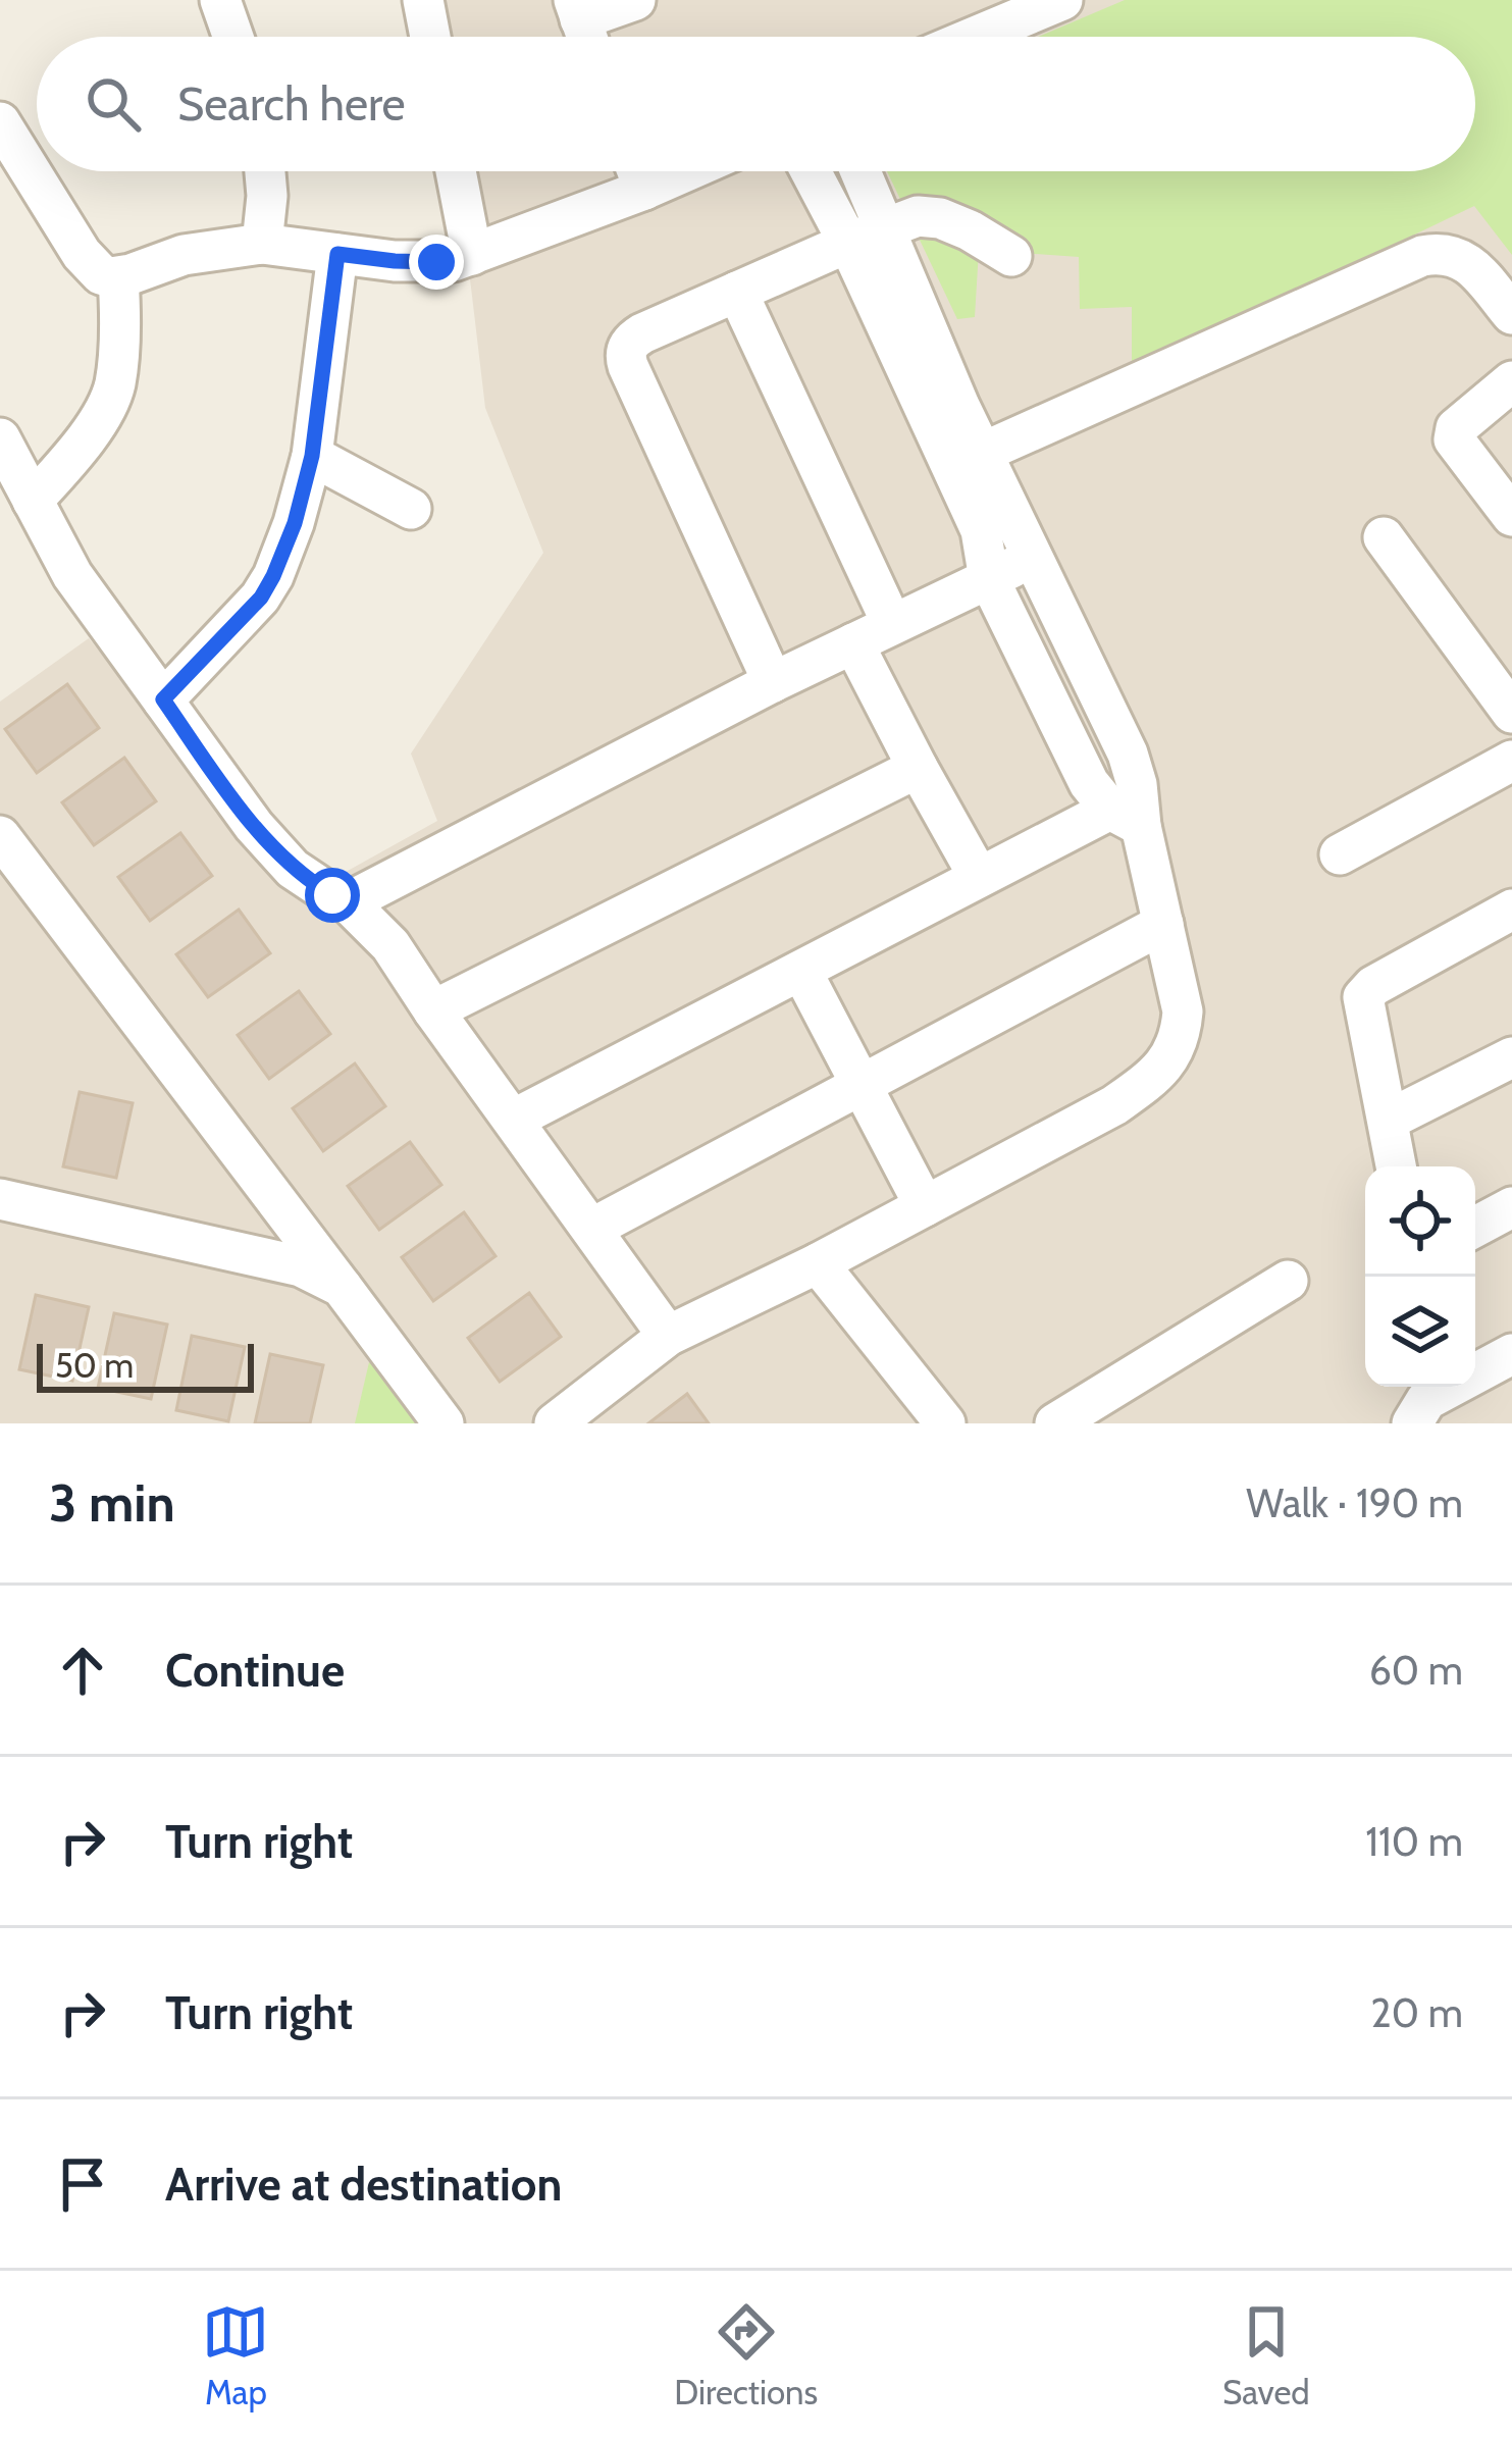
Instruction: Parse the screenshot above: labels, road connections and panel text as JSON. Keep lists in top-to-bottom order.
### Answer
{
  "scale_bar": "50 m",
  "page": {
    "search": "Search here",
    "scale": "50 m",
    "heading": ["3 min", "Walk · 190 m"],
    "list": [
      ["Continue", "60 m"],
      ["Turn right", "110 m"],
      ["Turn right", "20 m"],
      "Arrive at destination"
    ],
    "nav": ["Map", "Directions", "Saved"]
  }
}
